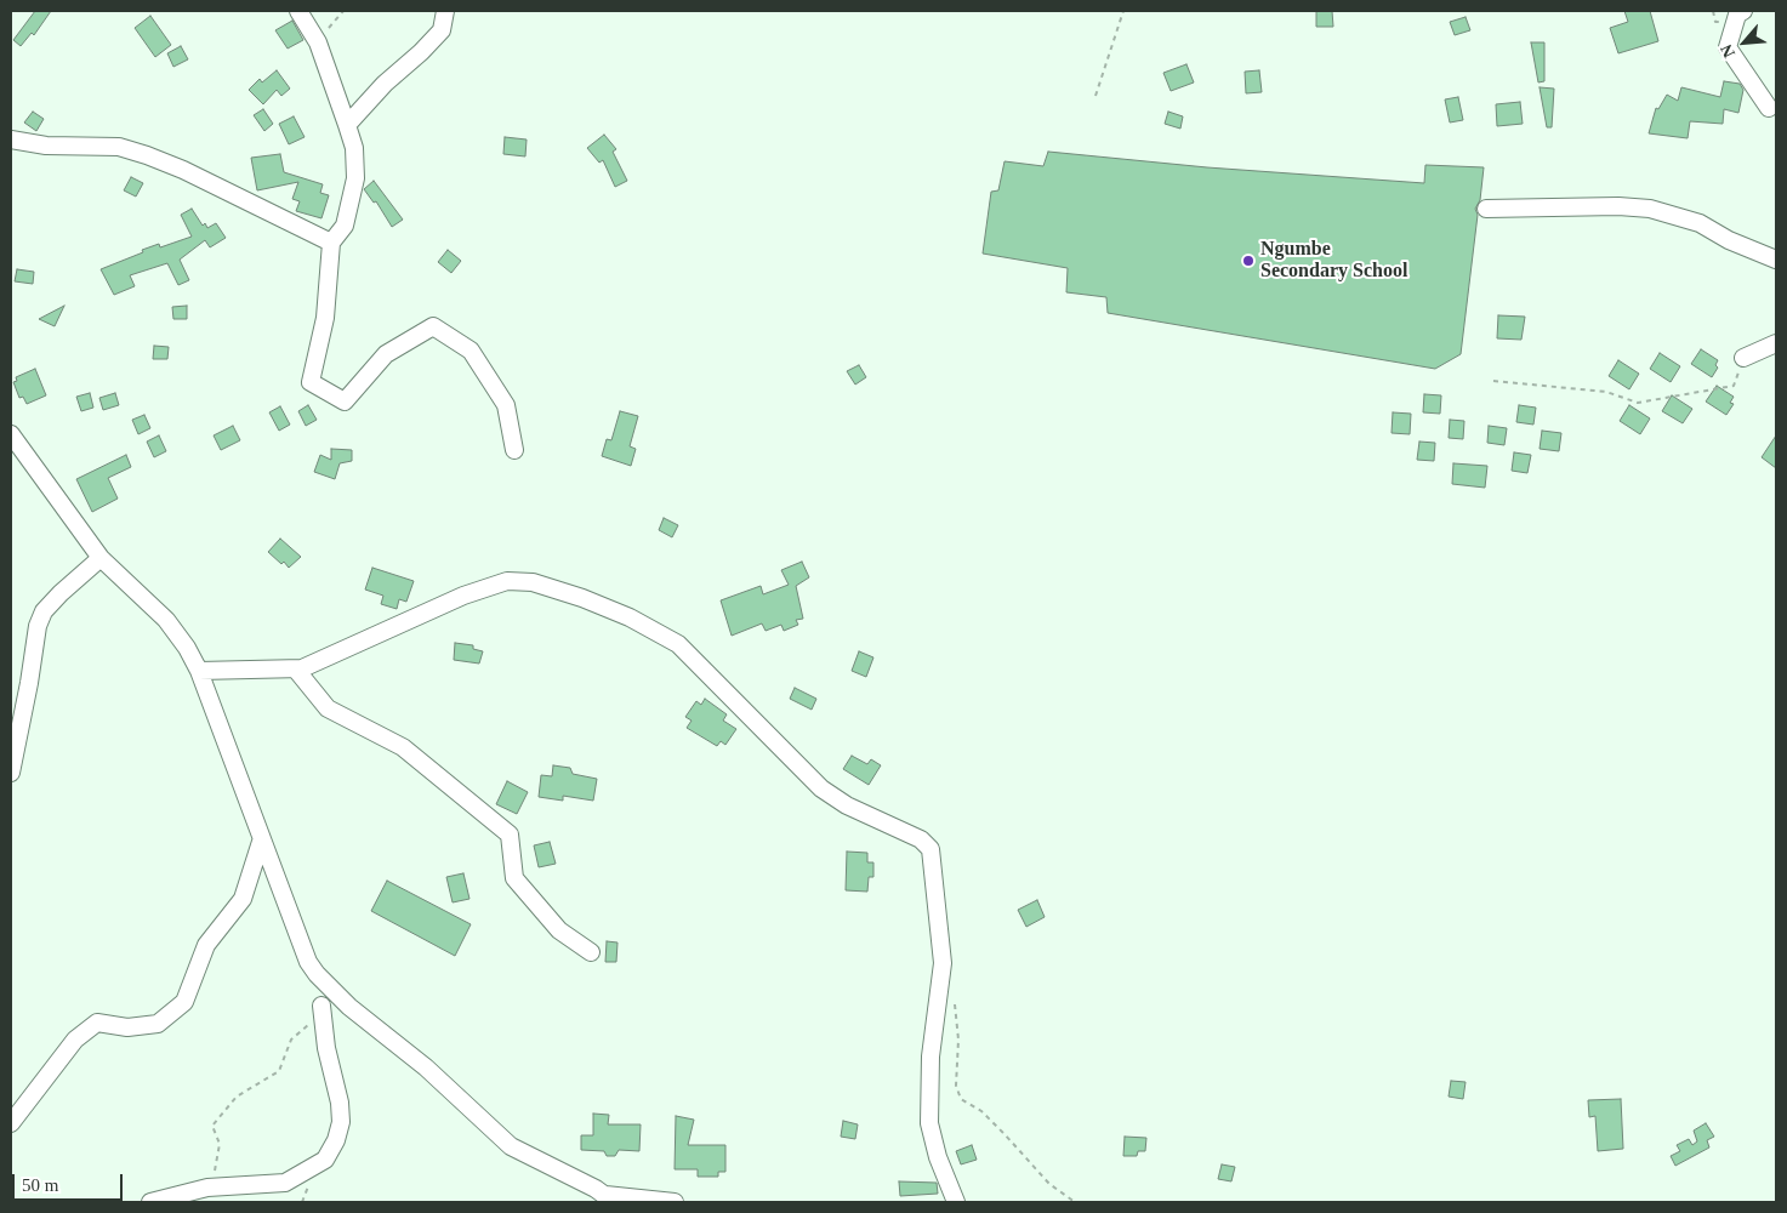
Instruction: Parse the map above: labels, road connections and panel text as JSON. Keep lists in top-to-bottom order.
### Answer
{
  "places": ["Ngumbe Secondary School"],
  "scale_bar": "50 m",
  "north": "bottom left"
}
